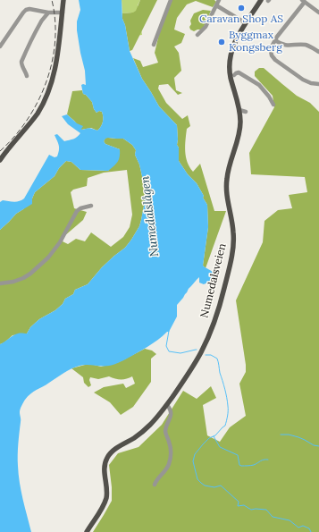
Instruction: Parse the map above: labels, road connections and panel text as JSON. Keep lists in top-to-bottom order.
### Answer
{
  "streets": {
    "main road": ["Numedalsveien"]
  },
  "water": ["Numedalslågen"],
  "places": ["Caravan Shop AS", "Byggmax Kongsberg"]
}
